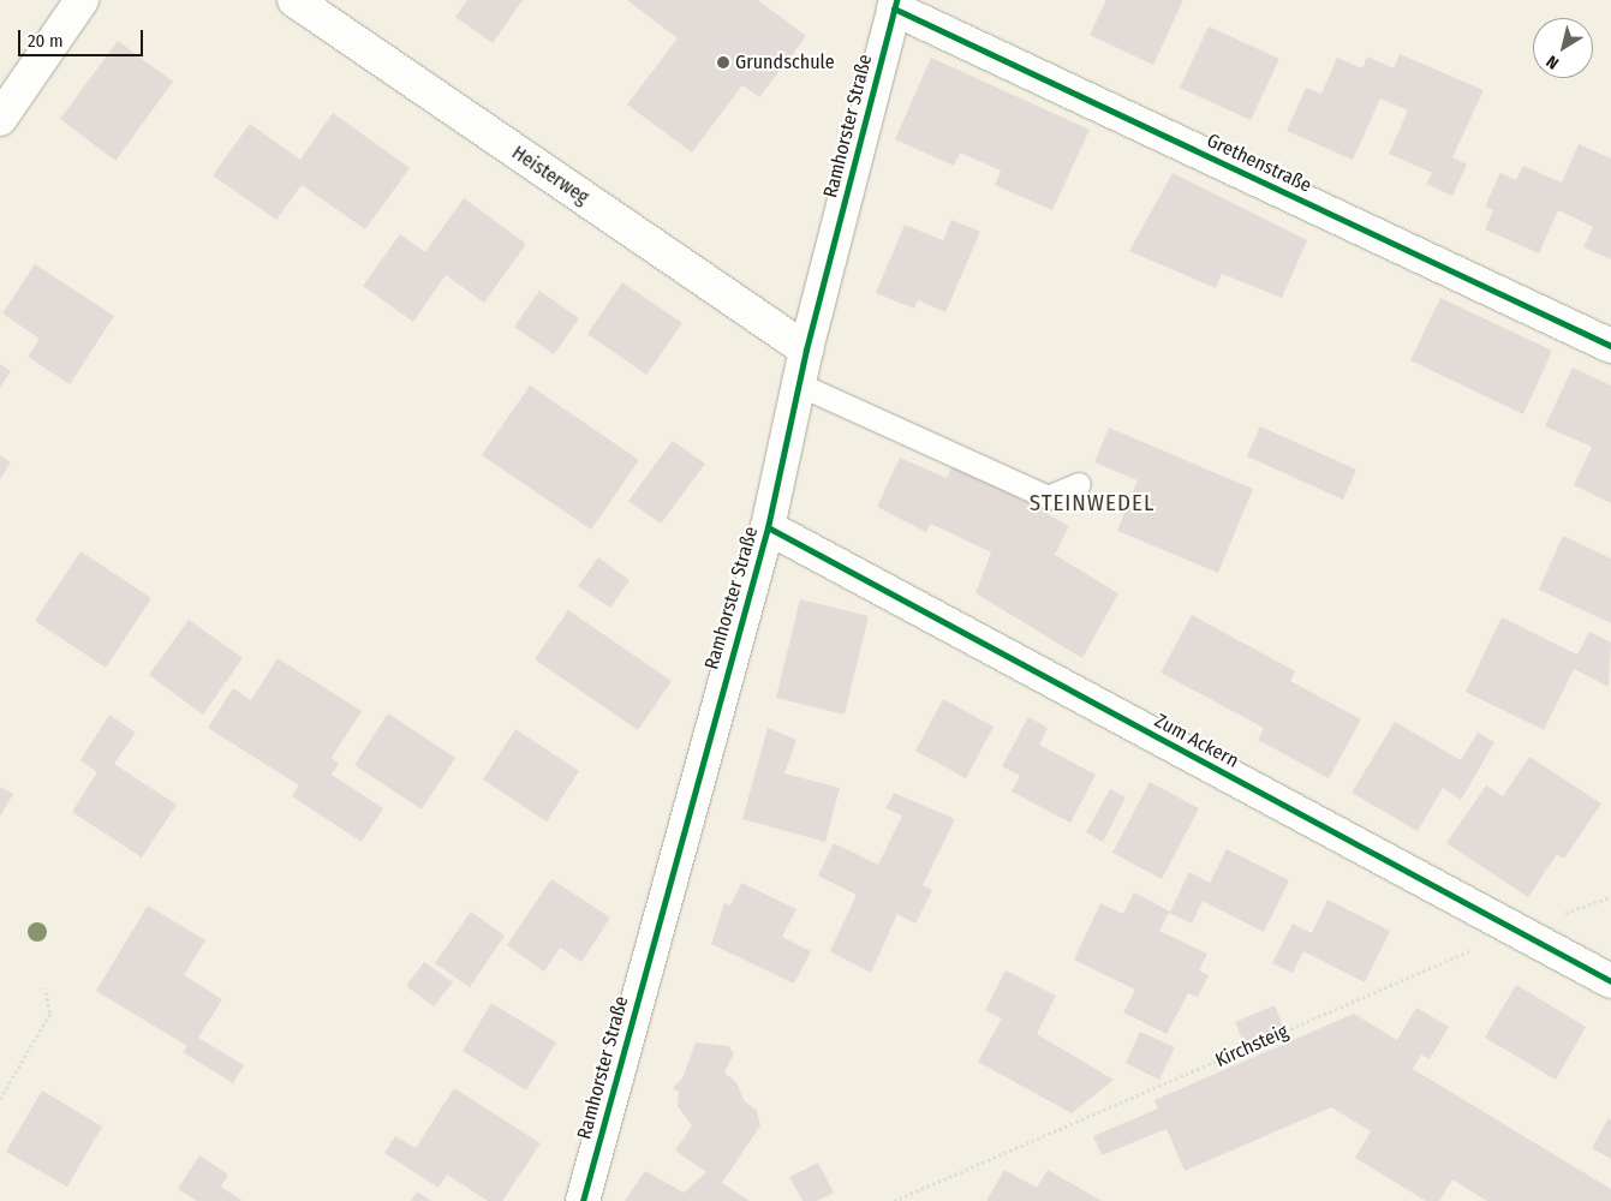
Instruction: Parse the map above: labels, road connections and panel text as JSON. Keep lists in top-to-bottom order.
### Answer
{
  "streets": {
    "street": [
      "Ramhorster Straße",
      "Grethenstraße",
      "Heisterweg",
      "Zum Ackern"
    ],
    "path": ["Kirchsteig"]
  },
  "crossings": [
    ["Ramhorster Straße", "Grethenstraße"],
    ["Ramhorster Straße", "Heisterweg"],
    ["Ramhorster Straße", "Zum Ackern"],
    ["Zum Ackern", "Kirchsteig"]
  ],
  "districts": ["STEINWEDEL"],
  "places": ["Grundschule"],
  "scale_bar": "20 m",
  "north": "bottom left"
}
